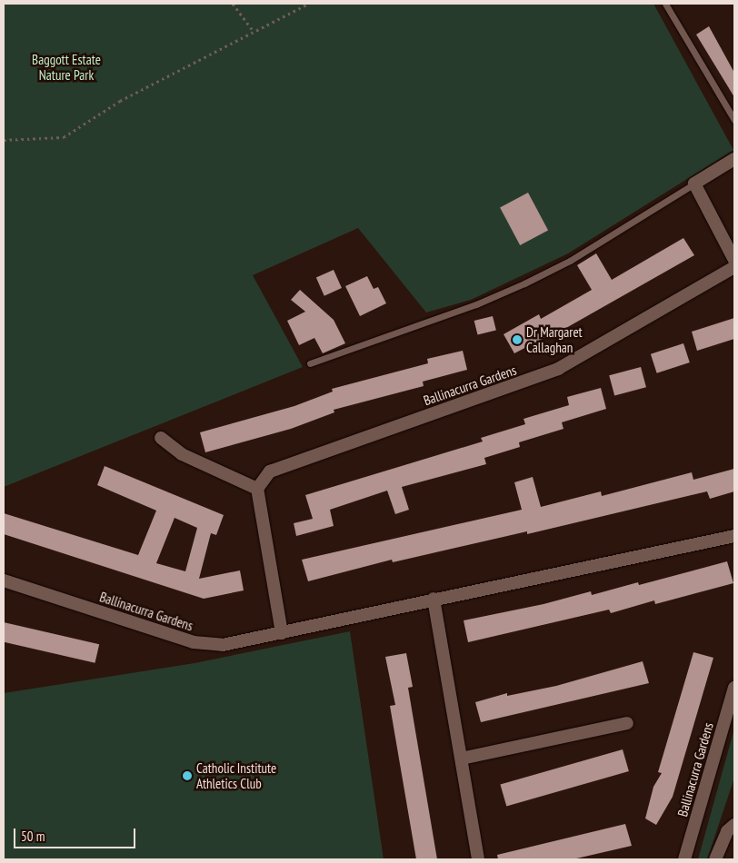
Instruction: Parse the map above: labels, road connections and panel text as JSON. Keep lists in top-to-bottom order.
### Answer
{
  "streets": {
    "street": ["Ballinacurra Gardens"]
  },
  "parks": ["Baggott Estate Nature Park"],
  "places": ["Dr Margaret Callaghan", "Catholic Institute Athletics Club"],
  "scale_bar": "50 m"
}
